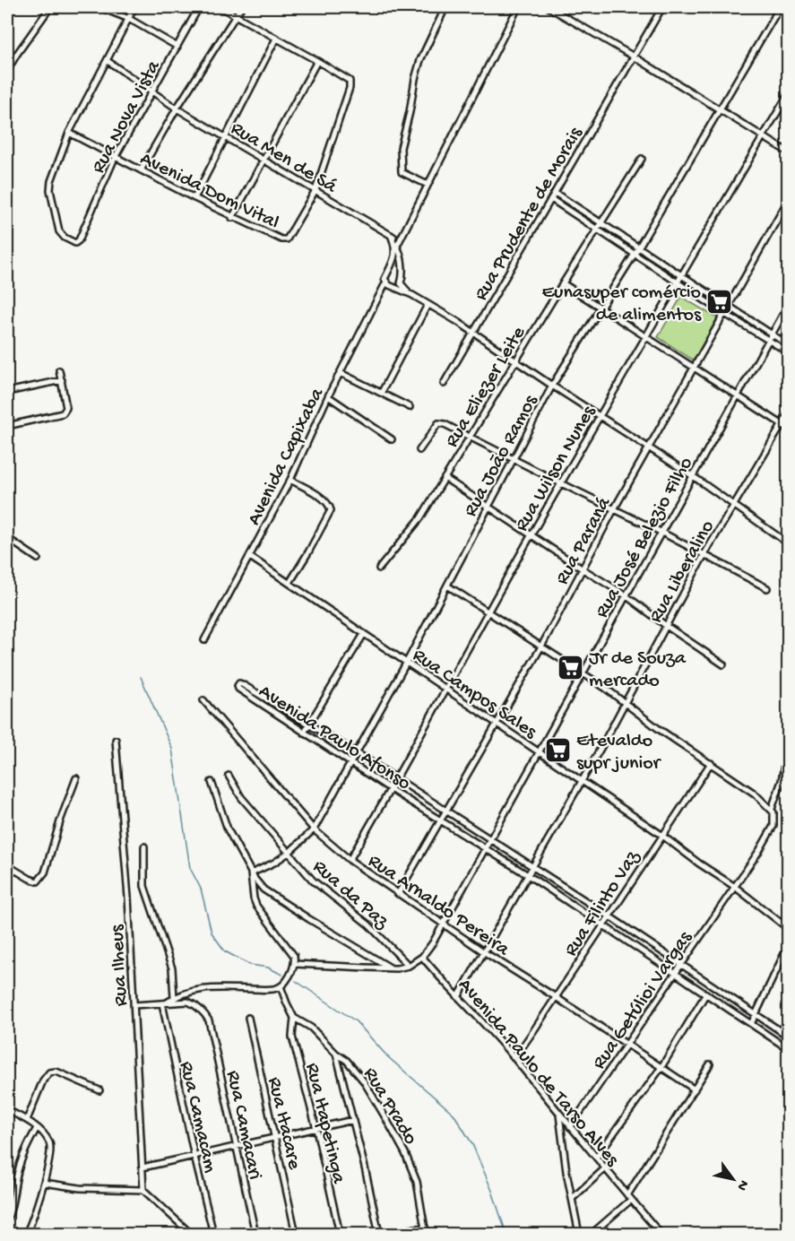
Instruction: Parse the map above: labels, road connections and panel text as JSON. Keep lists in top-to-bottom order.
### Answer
{
  "streets": {
    "street": [
      "Rua Nova Vista",
      "Rua Men de Sá",
      "Avenida Dom Vital",
      "Rua Prudente de Morais",
      "Rua Eliezer Leite",
      "Rua João Ramos",
      "Avenida Capixaba",
      "Rua Wilson Nunes",
      "Rua José Belezio Filho",
      "Rua Paraná",
      "Rua Liberalino",
      "Rua Campos Sales",
      "Avenida Paulo Afonso",
      "Rua da Paz",
      "Rua Filinto Vaz",
      "Rua Arnaldo Pereira",
      "Rua Ilheus",
      "Rua Getúlioi Vargas",
      "Avenida Paulo de Tarso Alves",
      "Rua Prado",
      "Rua Camacam",
      "Rua Itacare",
      "Rua Itapetinga",
      "Rua Camacari"
    ]
  },
  "crossings": [
    ["Rua Nova Vista", "Rua Men de Sá"],
    ["Rua Nova Vista", "Avenida Dom Vital"],
    ["Rua Men de Sá", "Avenida Dom Vital"],
    ["Rua Men de Sá", "Avenida Capixaba"],
    ["Rua João Ramos", "Rua Campos Sales"],
    ["Rua João Ramos", "Avenida Paulo Afonso"],
    ["Rua João Ramos", "Rua da Paz"],
    ["Rua João Ramos", "Rua Arnaldo Pereira"],
    ["Avenida Capixaba", "Rua Campos Sales"],
    ["Rua Wilson Nunes", "Rua Campos Sales"],
    ["Rua Wilson Nunes", "Avenida Paulo Afonso"],
    ["Rua Wilson Nunes", "Rua Arnaldo Pereira"],
    ["Rua José Belezio Filho", "Rua Campos Sales"],
    ["Rua José Belezio Filho", "Avenida Paulo Afonso"],
    ["Rua José Belezio Filho", "Rua Arnaldo Pereira"],
    ["Rua Paraná", "Rua Campos Sales"],
    ["Rua Paraná", "Avenida Paulo Afonso"],
    ["Rua Paraná", "Rua Arnaldo Pereira"],
    ["Rua Liberalino", "Rua Campos Sales"],
    ["Rua Liberalino", "Avenida Paulo Afonso"],
    ["Rua Liberalino", "Rua Arnaldo Pereira"],
    ["Rua Liberalino", "Avenida Paulo de Tarso Alves"],
    ["Rua Campos Sales", "Rua Filinto Vaz"],
    ["Rua Campos Sales", "Rua Getúlioi Vargas"],
    ["Avenida Paulo Afonso", "Rua Filinto Vaz"],
    ["Avenida Paulo Afonso", "Rua Getúlioi Vargas"],
    ["Rua Filinto Vaz", "Rua Arnaldo Pereira"],
    ["Rua Filinto Vaz", "Avenida Paulo de Tarso Alves"],
    ["Rua Arnaldo Pereira", "Rua Getúlioi Vargas"],
    ["Rua Getúlioi Vargas", "Avenida Paulo de Tarso Alves"],
    ["Rua Prado", "Rua Itapetinga"],
    ["Rua Camacam", "Rua Camacari"]
  ],
  "places": {
    "supermarket": ["Eunasuper comércio de alimentos", "Jr de Souza mercado", "Etevaldo supr junior"]
  },
  "north": "bottom right"
}
